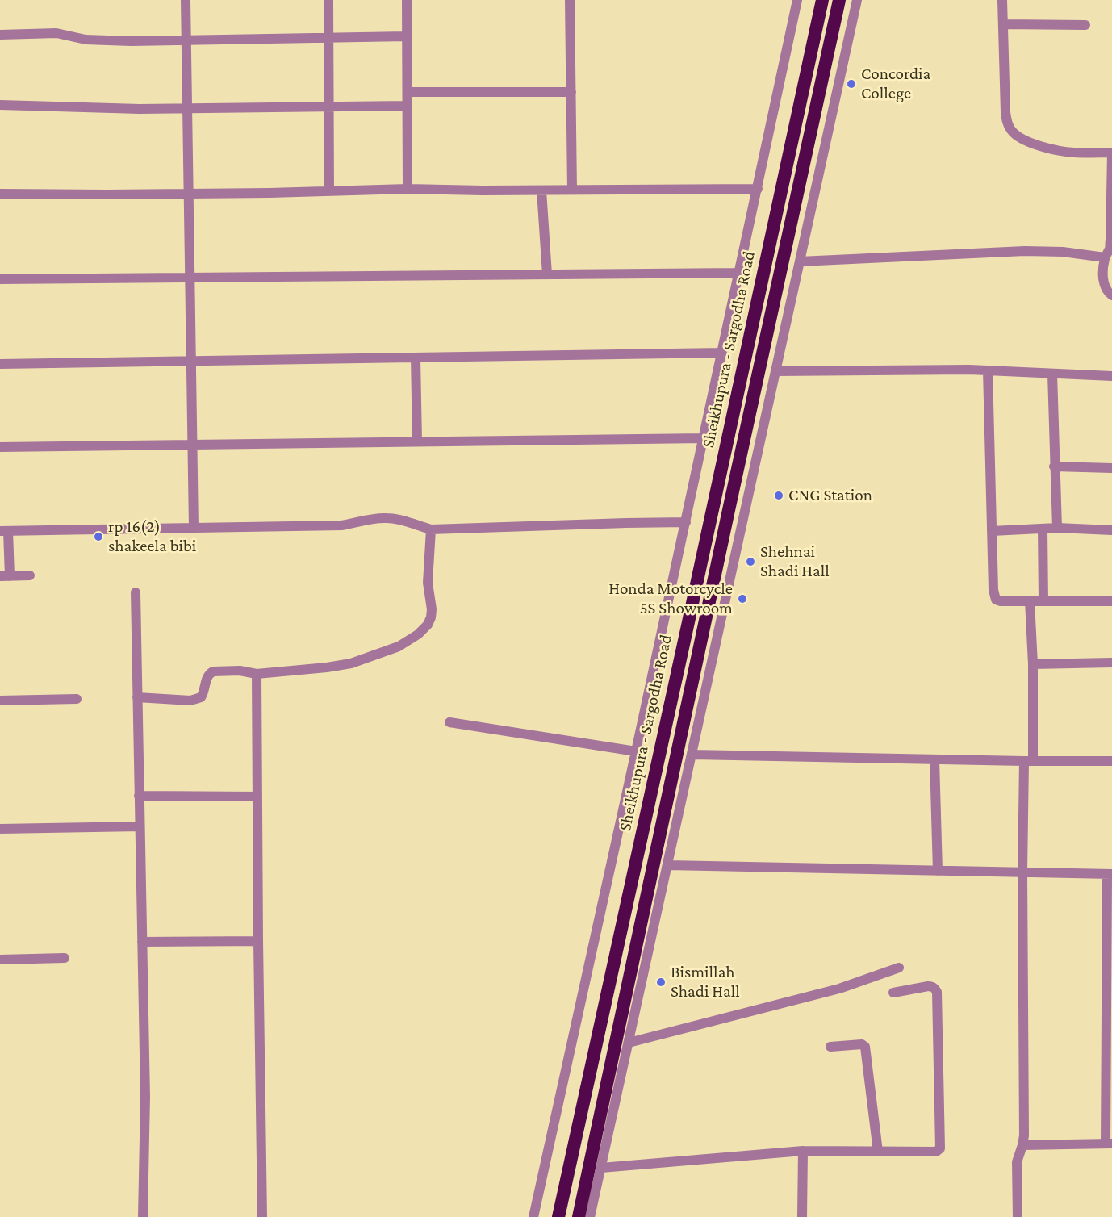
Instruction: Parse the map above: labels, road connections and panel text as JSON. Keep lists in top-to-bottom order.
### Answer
{
  "streets": {
    "highway": ["Sheikhupura - Sargodha Road"]
  },
  "places": [
    "Concordia College",
    "CNG Station",
    "rp 16(2) shakeela bibi",
    "Shehnai Shadi Hall",
    "Honda Motorcycle 5S Showroom",
    "Bismillah Shadi Hall"
  ]
}
